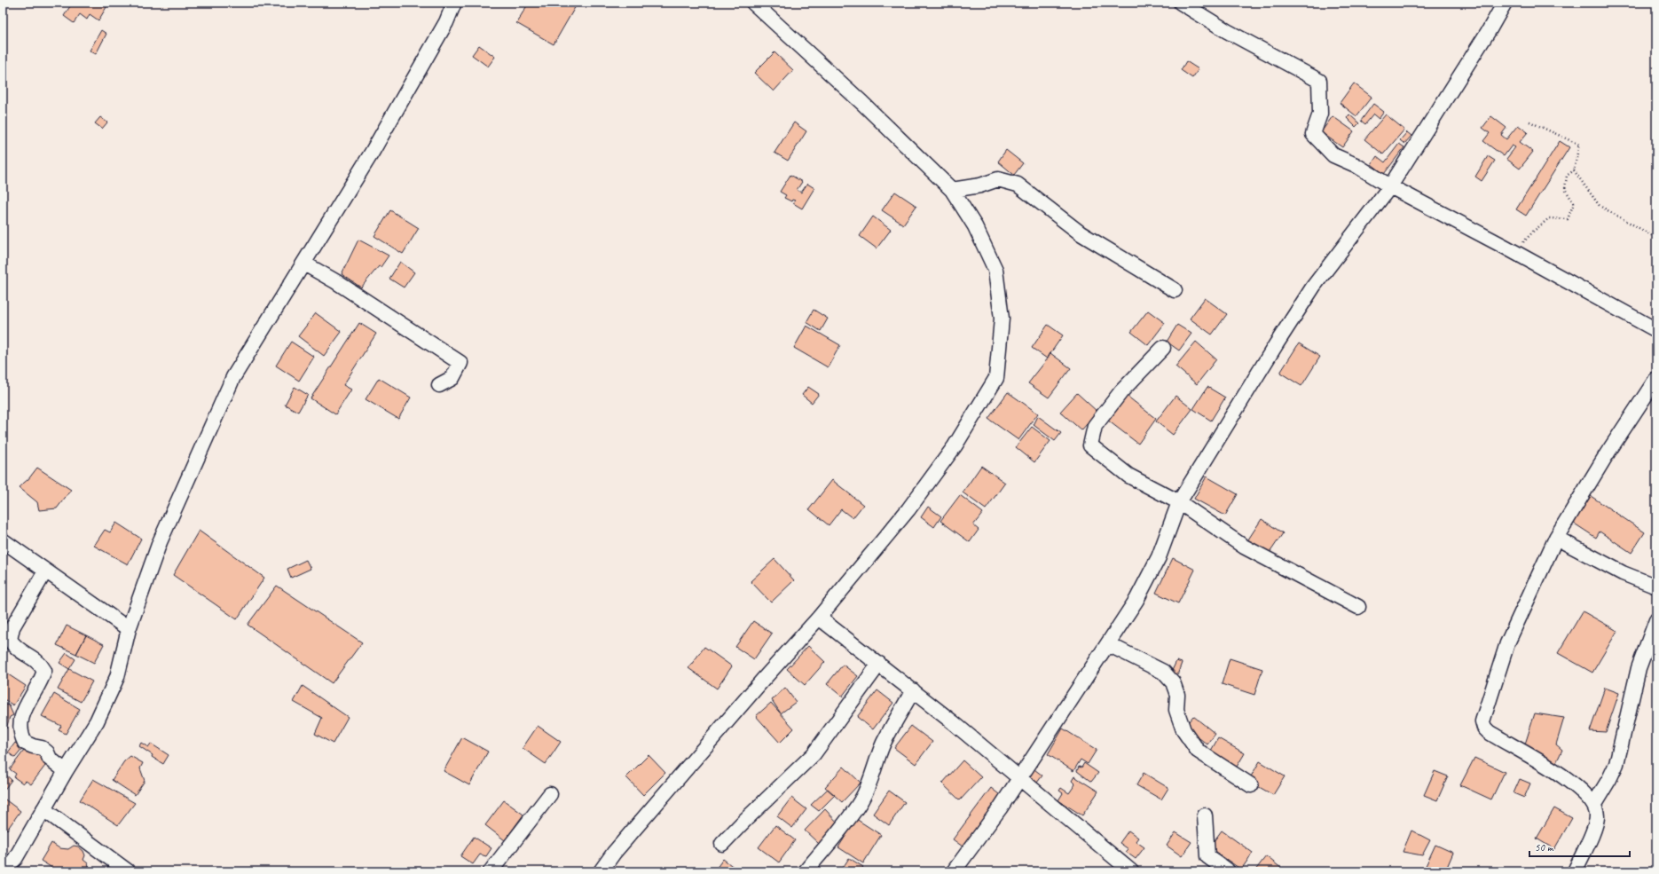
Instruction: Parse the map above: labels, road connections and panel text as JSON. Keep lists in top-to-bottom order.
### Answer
{
  "scale_bar": "50 m"
}
